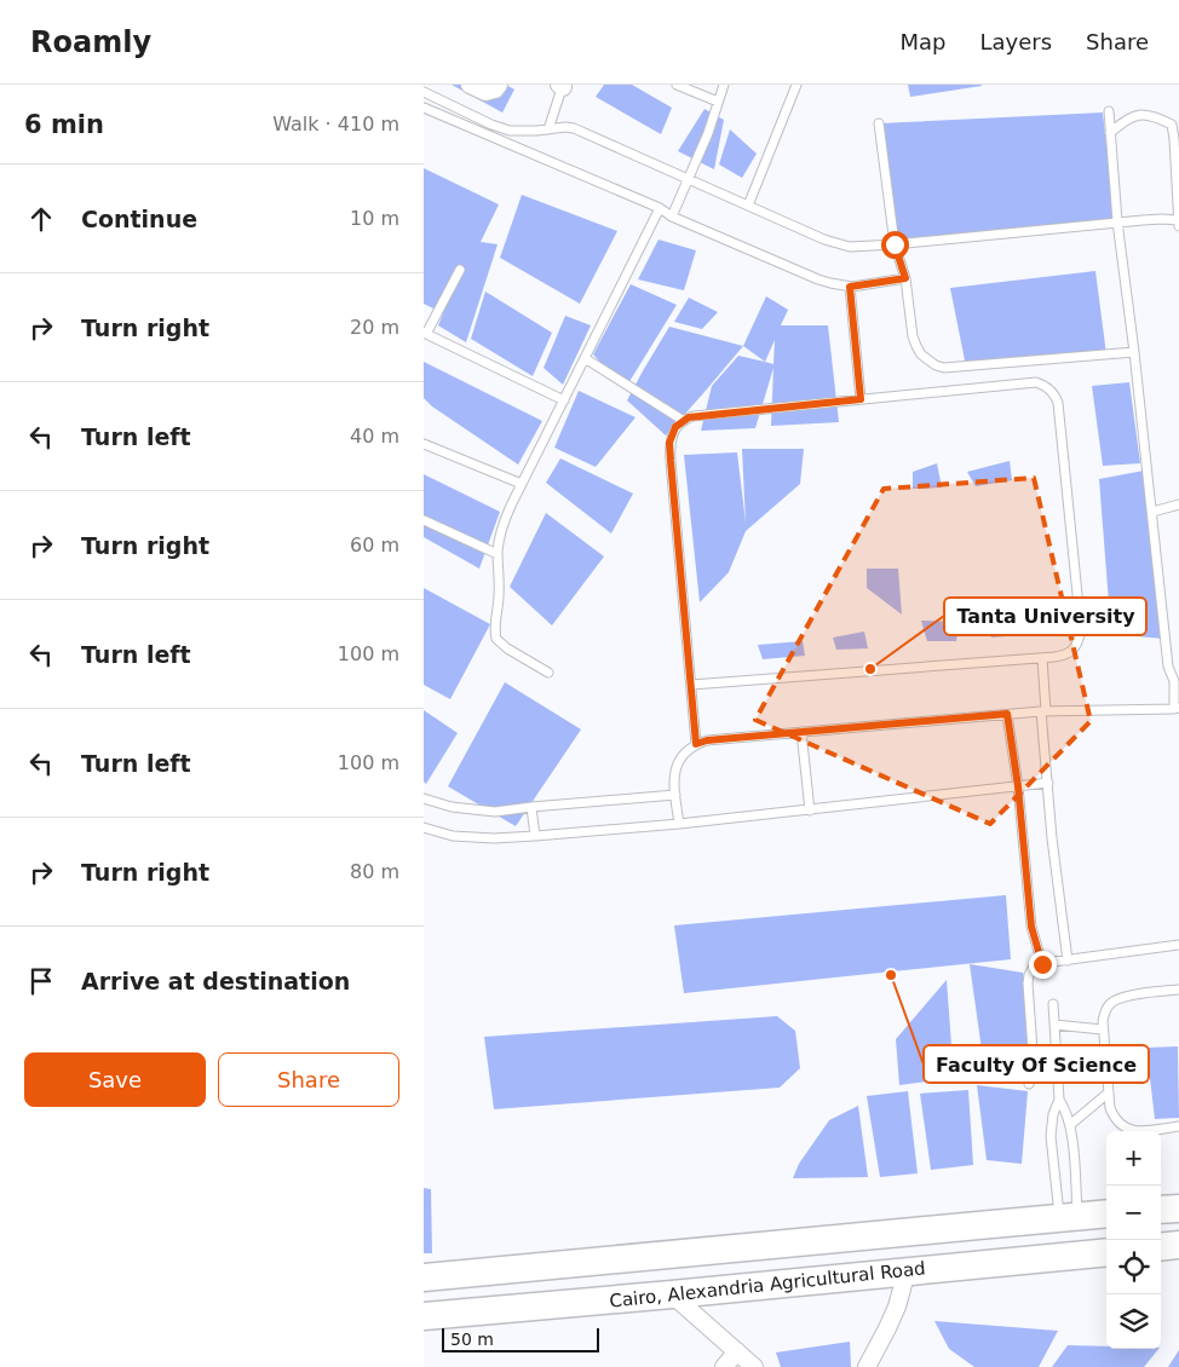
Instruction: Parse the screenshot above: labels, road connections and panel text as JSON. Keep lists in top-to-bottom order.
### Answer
{
  "streets": {
    "highway": ["Cairo, Alexandria Agricultural Road"]
  },
  "places": ["Tanta University", "Faculty Of Science"],
  "scale_bar": "50 m",
  "page": {
    "header": "Roamly",
    "nav": ["Map", "Layers", "Share"],
    "heading": ["6 min", "Walk · 410 m"],
    "list": [
      ["Continue", "10 m"],
      ["Turn right", "20 m"],
      ["Turn left", "40 m"],
      ["Turn right", "60 m"],
      ["Turn left", "100 m"],
      ["Turn left", "100 m"],
      ["Turn right", "80 m"],
      "Arrive at destination"
    ],
    "buttons": ["Save", "Share"],
    "map_buttons": ["+", "−"],
    "scale": "50 m"
  }
}
